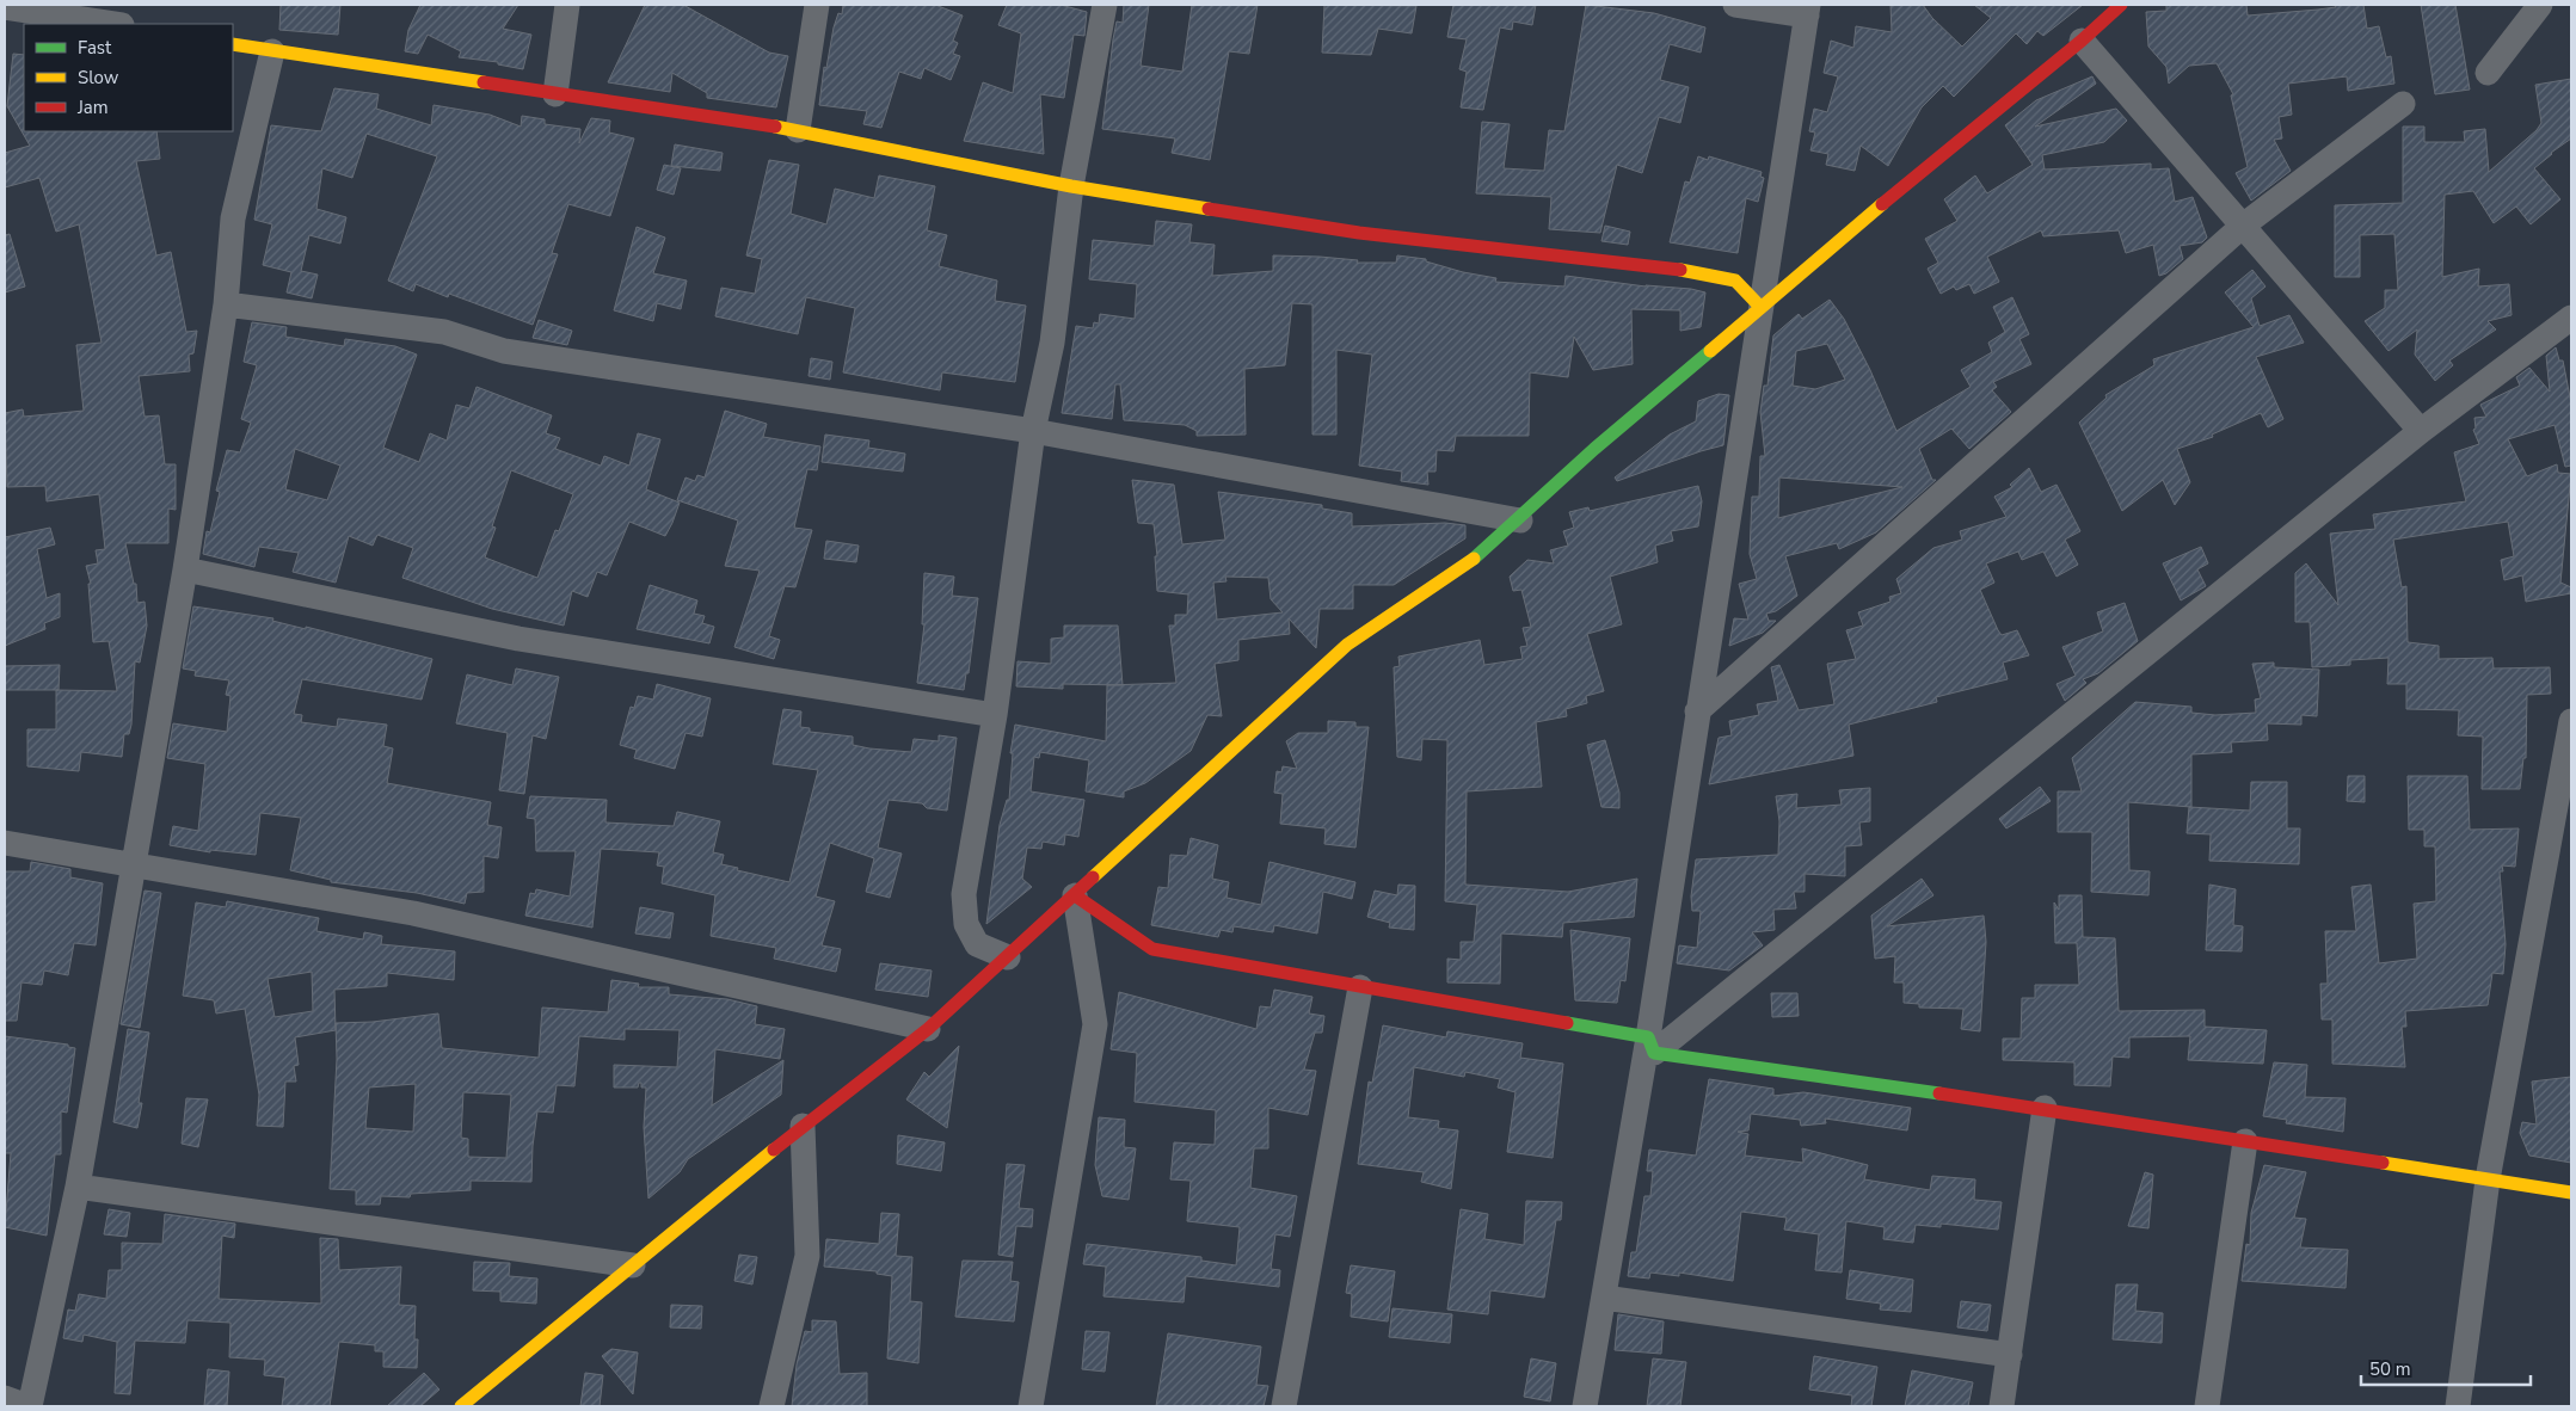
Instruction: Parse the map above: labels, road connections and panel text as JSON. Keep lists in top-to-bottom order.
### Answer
{
  "legend": ["Fast", "Slow", "Jam"],
  "scale_bar": "50 m"
}
